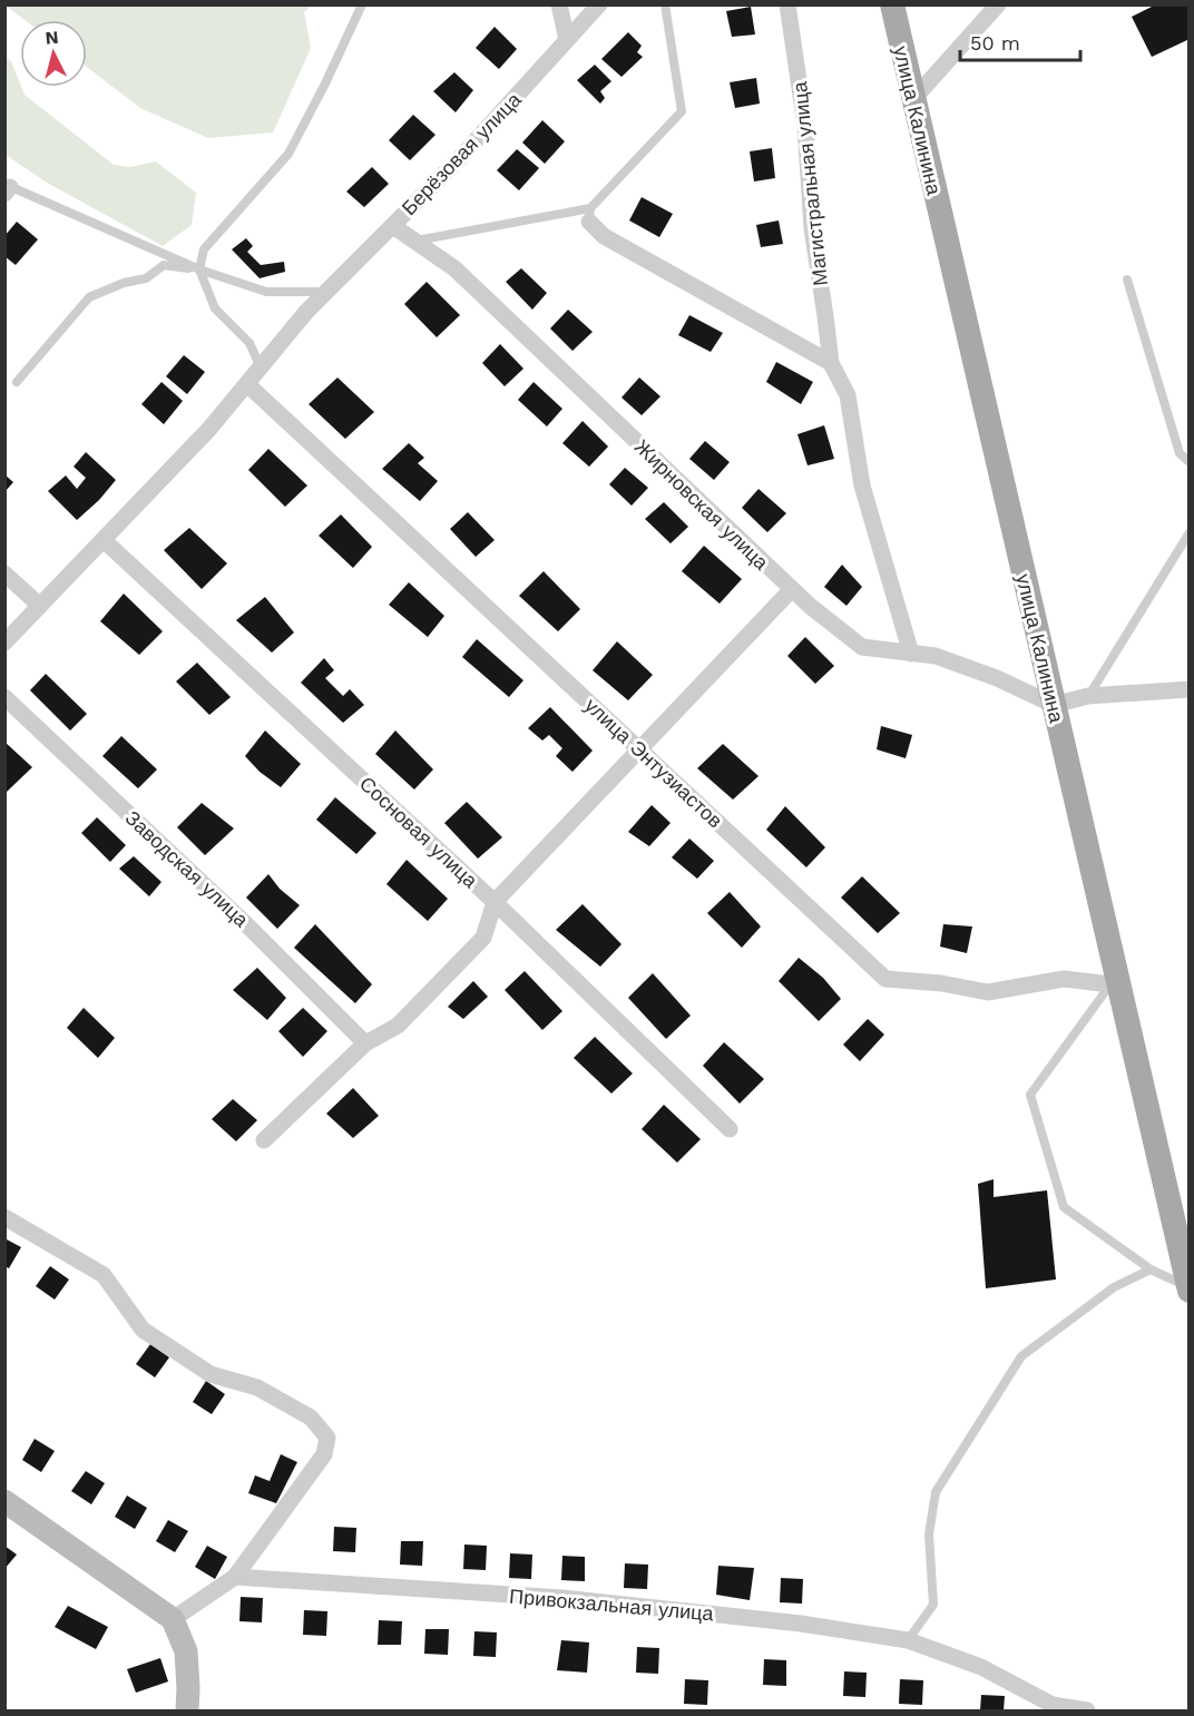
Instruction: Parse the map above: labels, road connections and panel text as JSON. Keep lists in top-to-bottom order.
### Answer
{
  "streets": {
    "main road": ["улица Калинина"],
    "street": [
      "Берёзовая улица",
      "Магистральная улица",
      "Жирновская улица",
      "улица Энтузиастов",
      "Сосновая улица",
      "Заводская улица",
      "Привокзальная улица"
    ]
  },
  "crossings": [
    ["улица Калинина", "Жирновская улица"],
    ["улица Калинина", "улица Энтузиастов"],
    ["Берёзовая улица", "Жирновская улица"],
    ["Берёзовая улица", "улица Энтузиастов"],
    ["Берёзовая улица", "Сосновая улица"],
    ["Магистральная улица", "Жирновская улица"]
  ],
  "scale_bar": "50 m",
  "north": "top"
}
